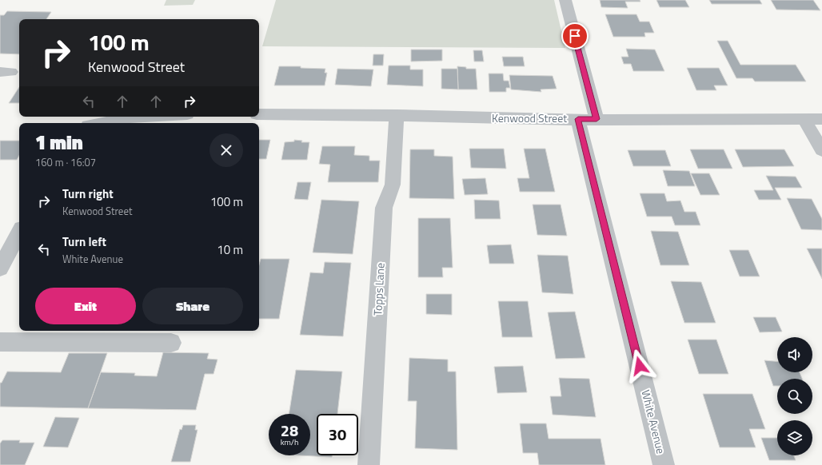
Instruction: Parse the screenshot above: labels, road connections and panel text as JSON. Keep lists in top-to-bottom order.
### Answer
{
  "streets": {
    "street": ["Kenwood Street", "Topps Lane", "White Avenue"]
  },
  "crossings": [
    ["Kenwood Street", "Topps Lane"],
    ["Kenwood Street", "White Avenue"]
  ],
  "page": {
    "turn": ["100 m", "Kenwood Street"],
    "heading": ["1 min", "160 m · 16:07"],
    "list": [
      {
        "name": "Turn right",
        "note": "Kenwood Street",
        "value": "100 m"
      },
      {
        "name": "Turn left",
        "note": "White Avenue",
        "value": "10 m"
      }
    ],
    "buttons": ["Exit", "Share"],
    "speed": "28 km/h",
    "limit": "30"
  }
}
